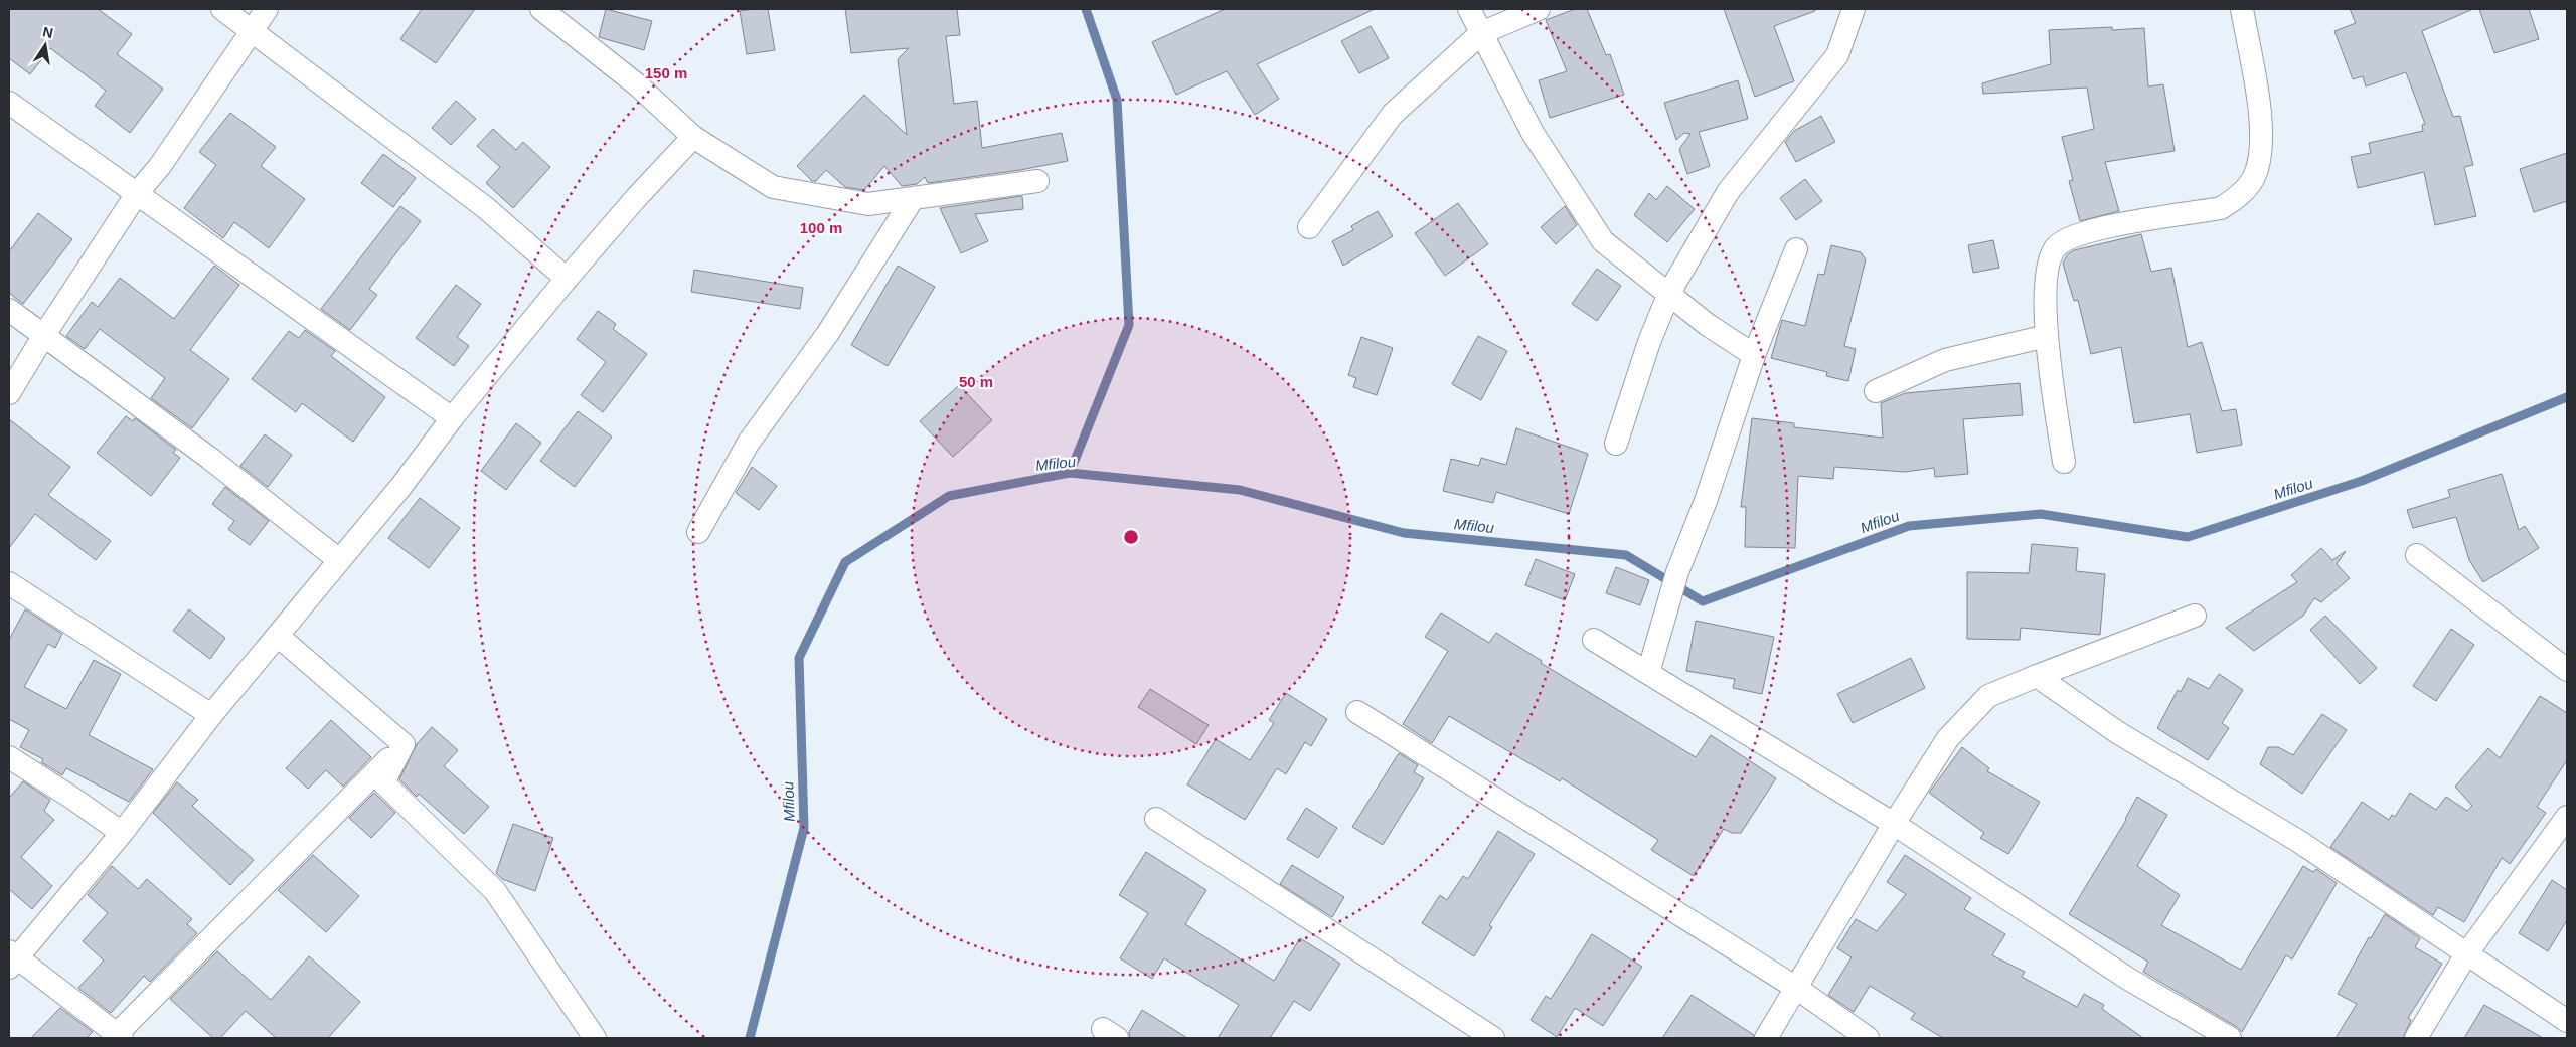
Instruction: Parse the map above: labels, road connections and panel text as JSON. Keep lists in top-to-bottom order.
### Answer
{
  "water": ["Mfilou"],
  "north": "top",
  "rings": ["150 m", "100 m", "50 m"]
}
